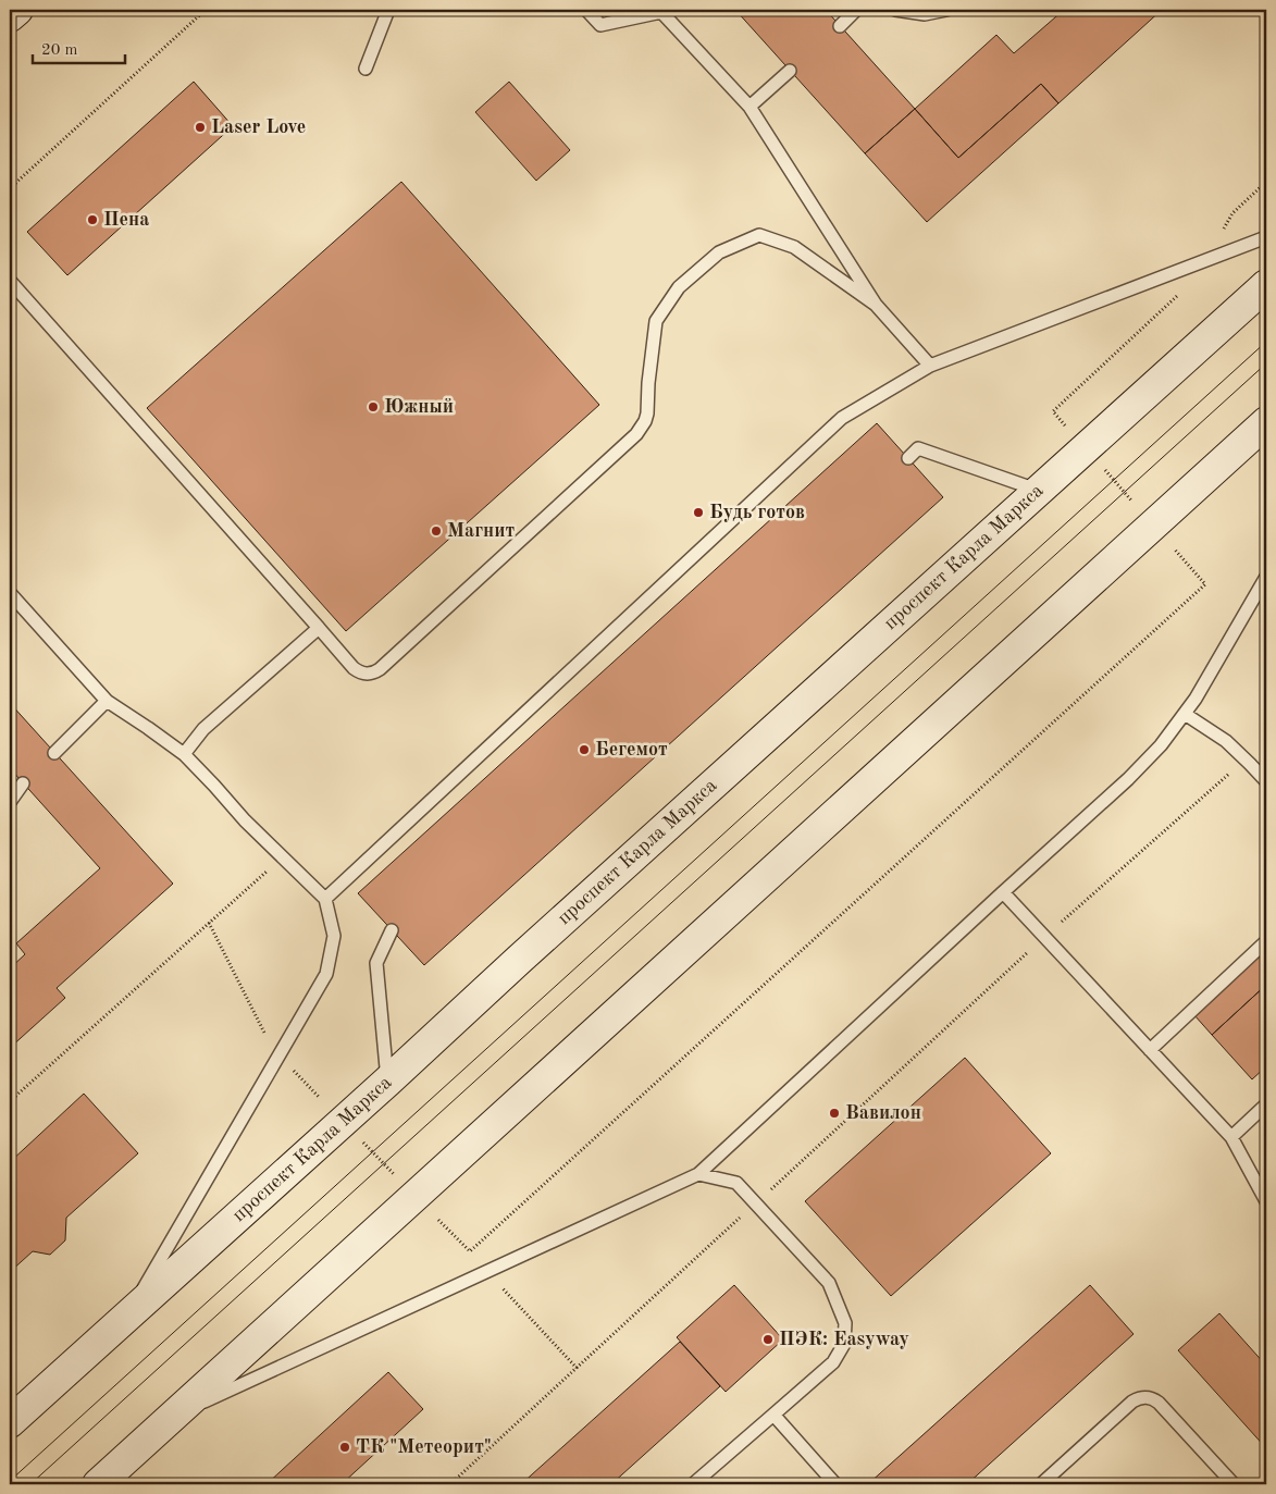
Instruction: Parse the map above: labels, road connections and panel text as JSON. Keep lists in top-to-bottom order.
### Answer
{
  "streets": {
    "main road": ["проспект Карла Маркса"]
  },
  "places": [
    "Laser Love",
    "Пена",
    "Южный",
    "Будь готов",
    "Магнит",
    "Бегемот",
    "Вавилон",
    "ПЭК: Easyway",
    "ТК \"Метеорит\""
  ],
  "scale_bar": "20 m"
}
